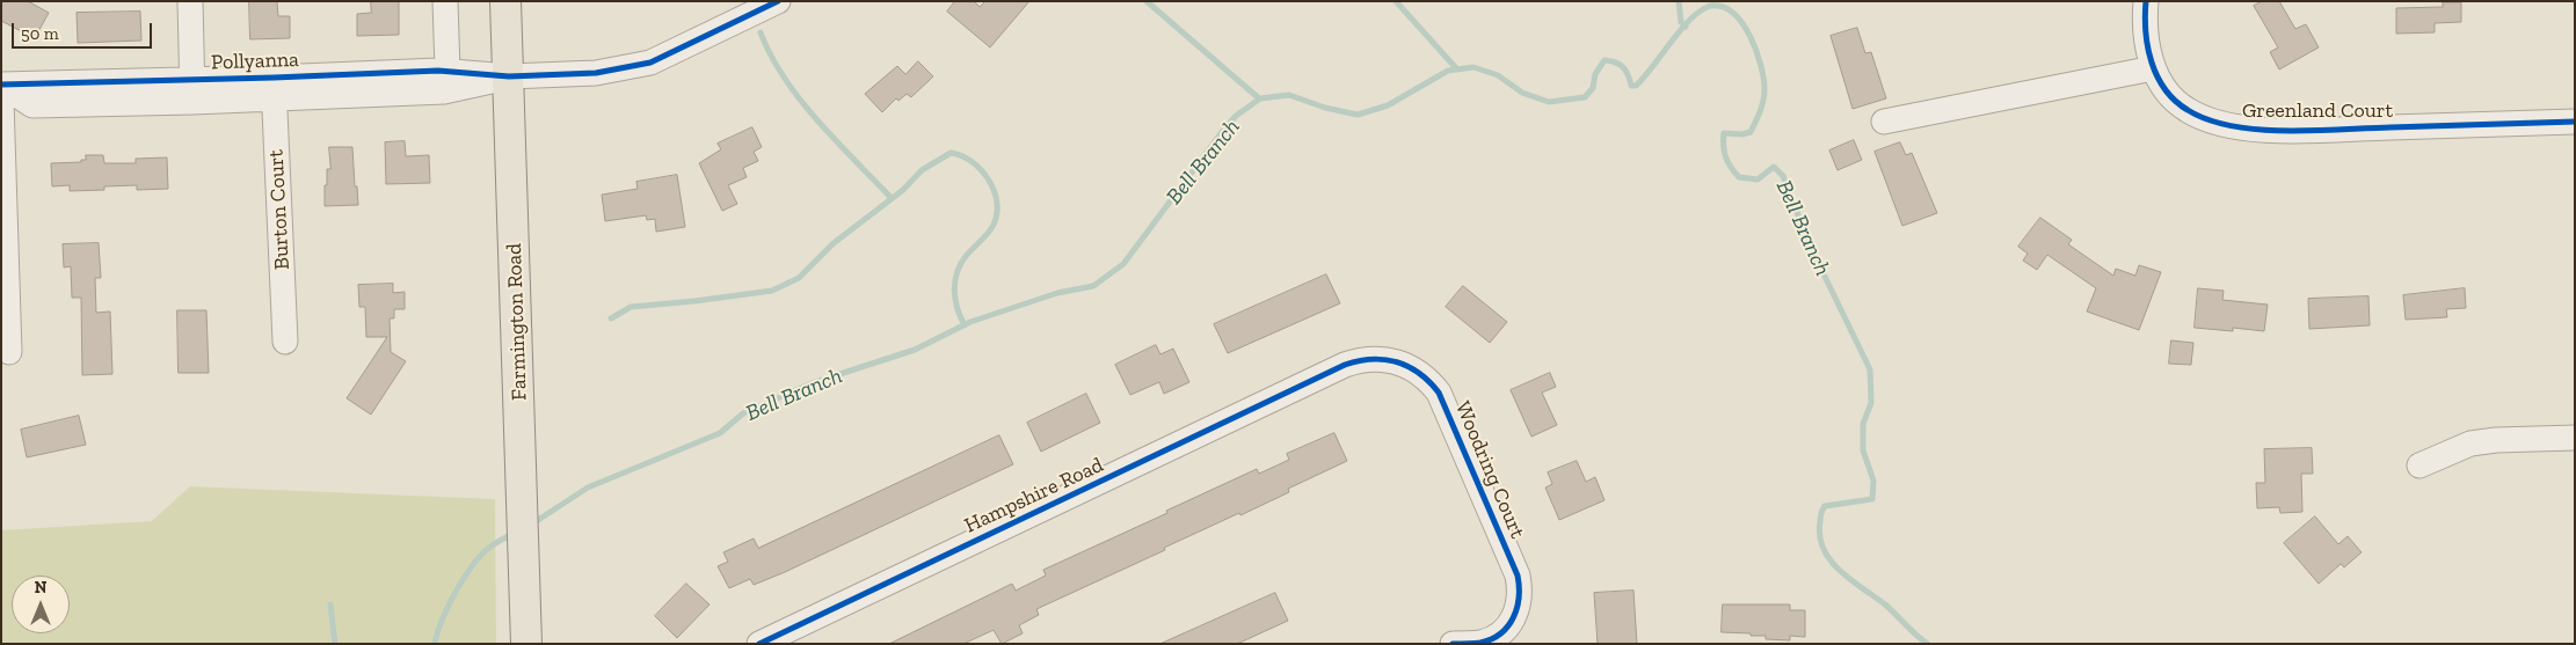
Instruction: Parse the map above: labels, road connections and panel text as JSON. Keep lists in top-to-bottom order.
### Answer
{
  "streets": {
    "main road": ["Farmington Road"],
    "street": [
      "Pollyanna",
      "Greenland Court",
      "Burton Court",
      "Woodring Court",
      "Hampshire Road"
    ]
  },
  "crossings": [
    ["Pollyanna", "Burton Court"],
    ["Pollyanna", "Farmington Road"],
    ["Woodring Court", "Hampshire Road"]
  ],
  "water": ["Bell Branch"],
  "scale_bar": "50 m",
  "north": "top"
}
